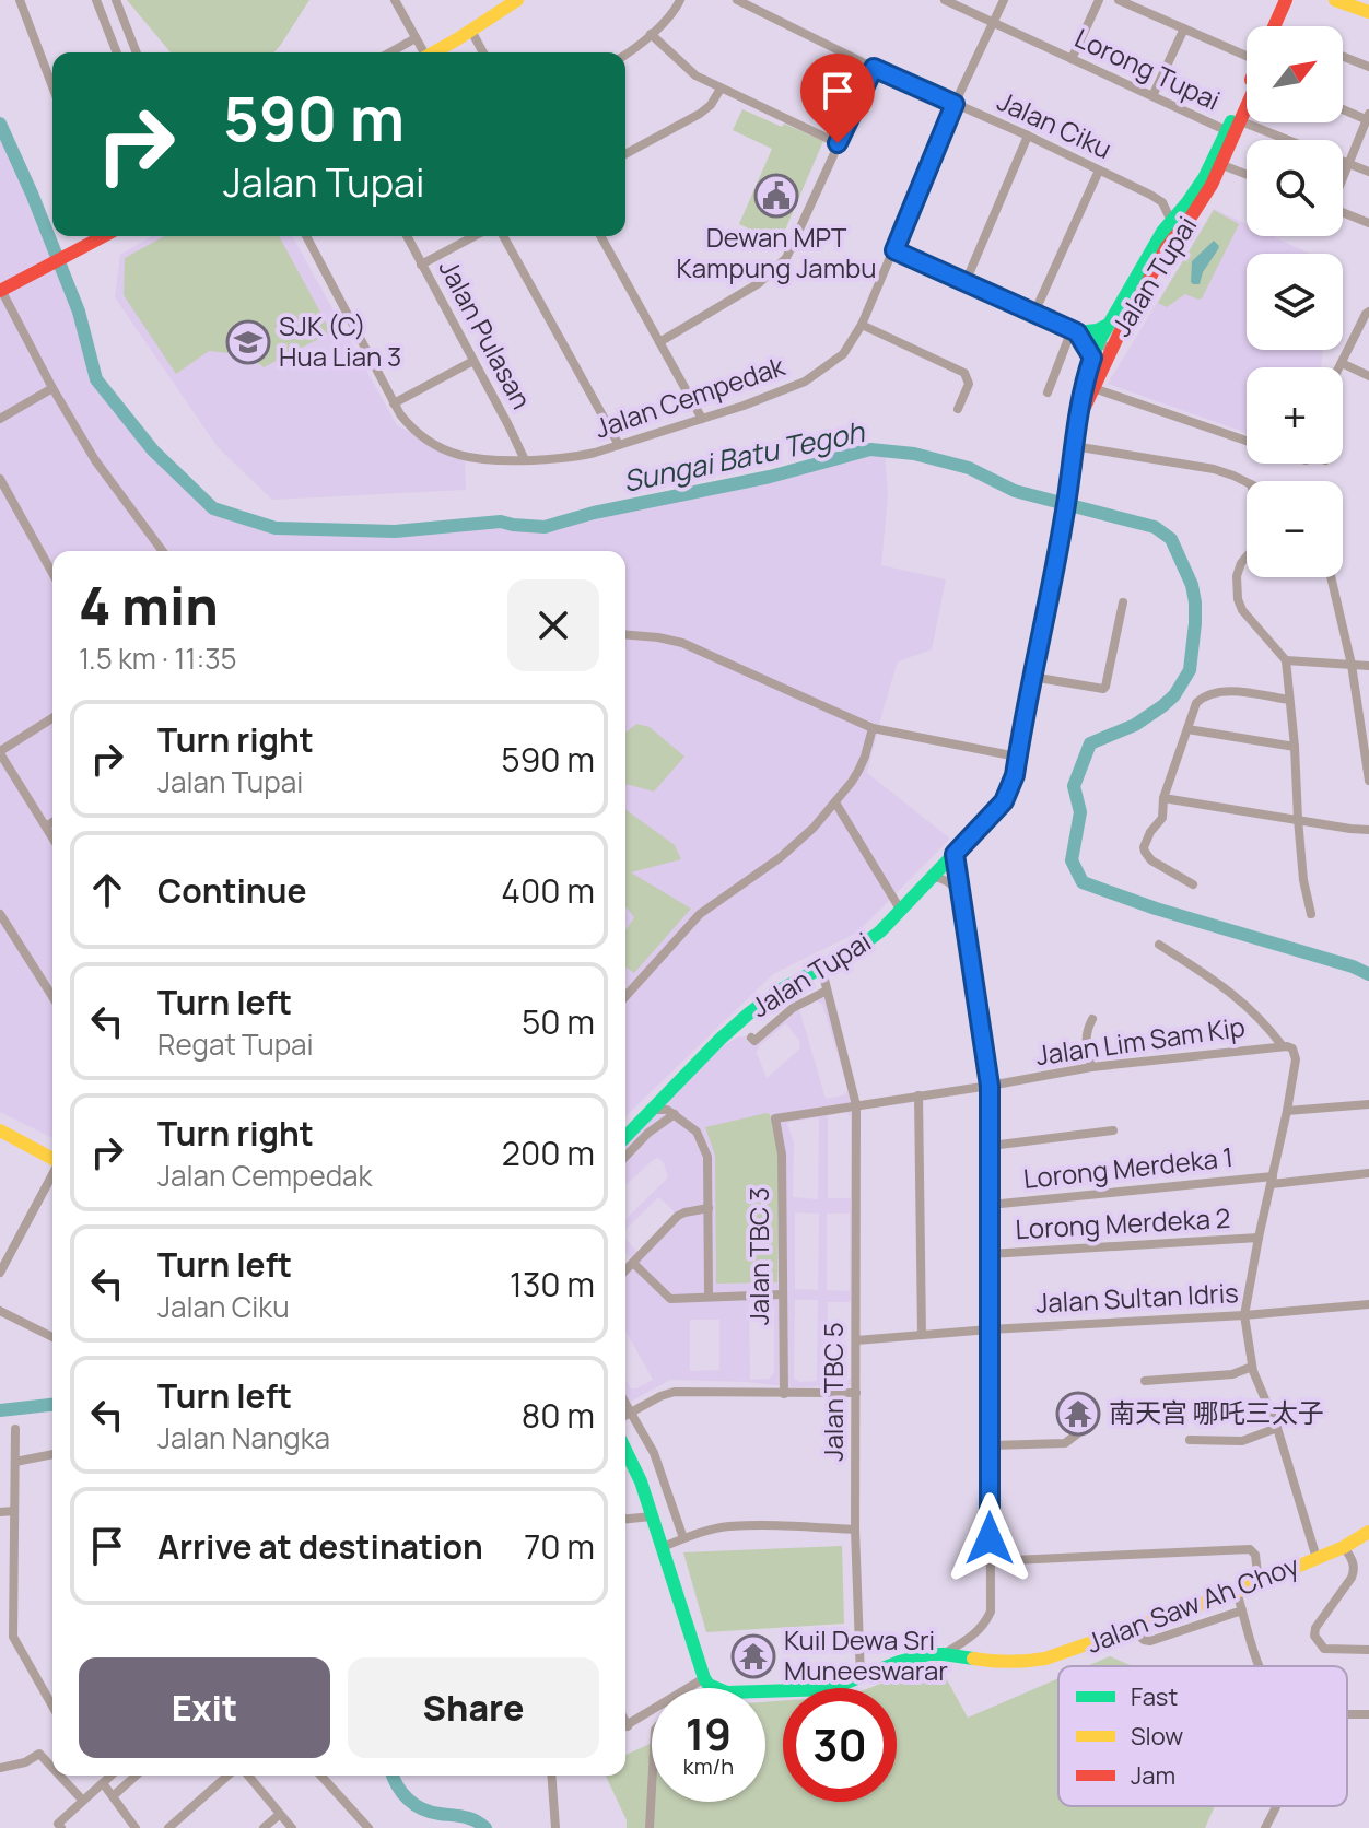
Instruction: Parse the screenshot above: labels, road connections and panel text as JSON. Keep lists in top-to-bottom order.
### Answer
{
  "streets": {
    "main road": ["Jalan Tupai", "Jalan Saw Ah Choy"],
    "street": [
      "Lorong Tupai",
      "Jalan Ciku",
      "Jalan Pulasan",
      "Jalan Cempedak",
      "Jalan Lim Sam Kip",
      "Lorong Merdeka 1",
      "Lorong Merdeka 2",
      "Jalan TBC 3",
      "Jalan Sultan Idris",
      "Jalan TBC 5"
    ]
  },
  "crossings": [
    ["Lorong Tupai", "Jalan Tupai"],
    ["Lorong Tupai", "Jalan Cempedak"],
    ["Jalan Ciku", "Jalan Cempedak"],
    ["Jalan Tupai", "Jalan TBC 5"],
    ["Jalan Pulasan", "Jalan Cempedak"],
    ["Jalan Lim Sam Kip", "Jalan TBC 3"],
    ["Jalan Lim Sam Kip", "Jalan TBC 5"],
    ["Jalan Sultan Idris", "Jalan TBC 5"],
    ["Jalan TBC 5", "Jalan Saw Ah Choy"]
  ],
  "water": ["Sungai Batu Tegoh"],
  "places": {
    "public building": ["Dewan MPT Kampung Jambu"],
    "school or university": ["SJK (C) Hua Lian 3"],
    "temple": ["南天宫 哪吒三太子", "Kuil Dewa Sri Muneeswarar"]
  },
  "legend": ["Fast", "Slow", "Jam"],
  "north": "top right",
  "page": {
    "map_buttons": ["+", "−"],
    "turn": ["590 m", "Jalan Tupai"],
    "heading": ["4 min", "1.5 km · 11:35"],
    "list": [
      {
        "name": "Turn right",
        "note": "Jalan Tupai",
        "value": "590 m"
      },
      {
        "name": "Continue",
        "value": "400 m"
      },
      {
        "name": "Turn left",
        "note": "Regat Tupai",
        "value": "50 m"
      },
      {
        "name": "Turn right",
        "note": "Jalan Cempedak",
        "value": "200 m"
      },
      {
        "name": "Turn left",
        "note": "Jalan Ciku",
        "value": "130 m"
      },
      {
        "name": "Turn left",
        "note": "Jalan Nangka",
        "value": "80 m"
      },
      {
        "name": "Arrive at destination",
        "value": "70 m"
      }
    ],
    "buttons": ["Exit", "Share"],
    "speed": "19 km/h",
    "limit": "30"
  }
}
